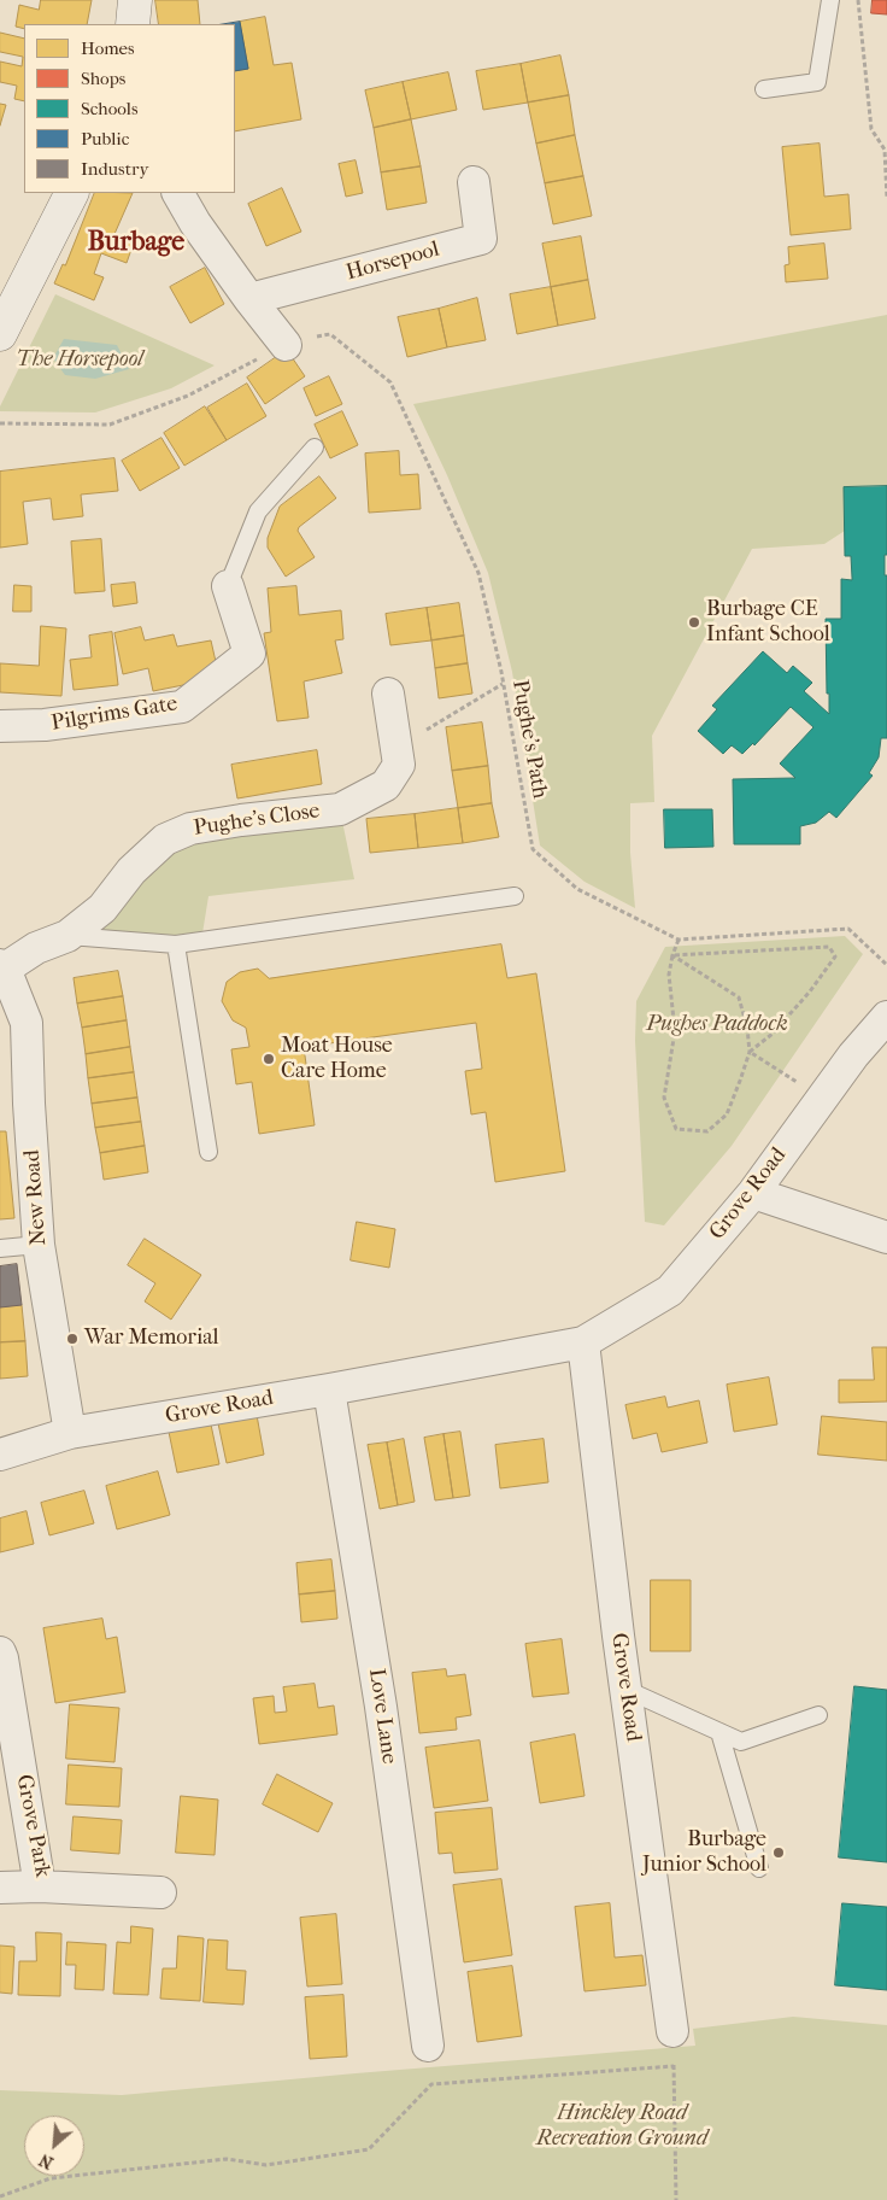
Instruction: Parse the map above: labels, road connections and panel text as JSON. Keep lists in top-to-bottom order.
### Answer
{
  "streets": {
    "street": [
      "Horsepool",
      "Pilgrims Gate",
      "Pughe's Close",
      "Grove Road",
      "New Road",
      "Love Lane",
      "Grove Park"
    ],
    "path": ["Pughe's Path"]
  },
  "crossings": [
    ["Pughe's Close", "New Road"],
    ["Grove Road", "New Road"],
    ["Grove Road", "Love Lane"]
  ],
  "districts": ["Burbage"],
  "parks": ["The Horsepool", "Pughes Paddock", "Hinckley Road Recreation Ground"],
  "places": [
    "Burbage CE Infant School",
    "Moat House Care Home",
    "War Memorial",
    "Burbage Junior School"
  ],
  "legend": [
    "Homes",
    "Shops",
    "Schools",
    "Public",
    "Industry"
  ],
  "north": "bottom left"
}
